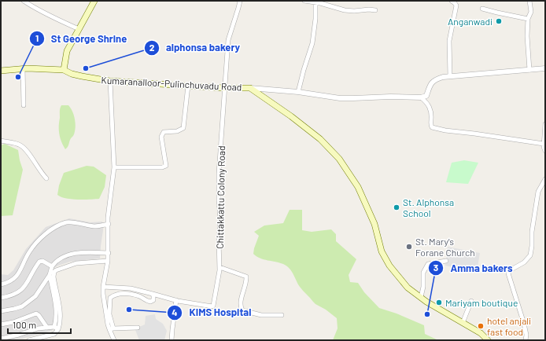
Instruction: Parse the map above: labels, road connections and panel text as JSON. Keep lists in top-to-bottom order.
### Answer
{
  "streets": {
    "main road": ["Kumaranalloor-Pulinchuvadu Road"],
    "street": ["Chittakkattu Colony Road"]
  },
  "crossings": [
    ["Kumaranalloor-Pulinchuvadu Road", "Chittakkattu Colony Road"]
  ],
  "places": [
    "Anganwadi",
    "alphonsa bakery",
    "St George Shrine",
    "St. Alphonsa School",
    "St. Mary's Forane Church",
    "Mariyam boutique",
    "KIMS Hospital",
    "Amma bakers",
    "hotel anjali fast food"
  ],
  "scale_bar": "100 m"
}
